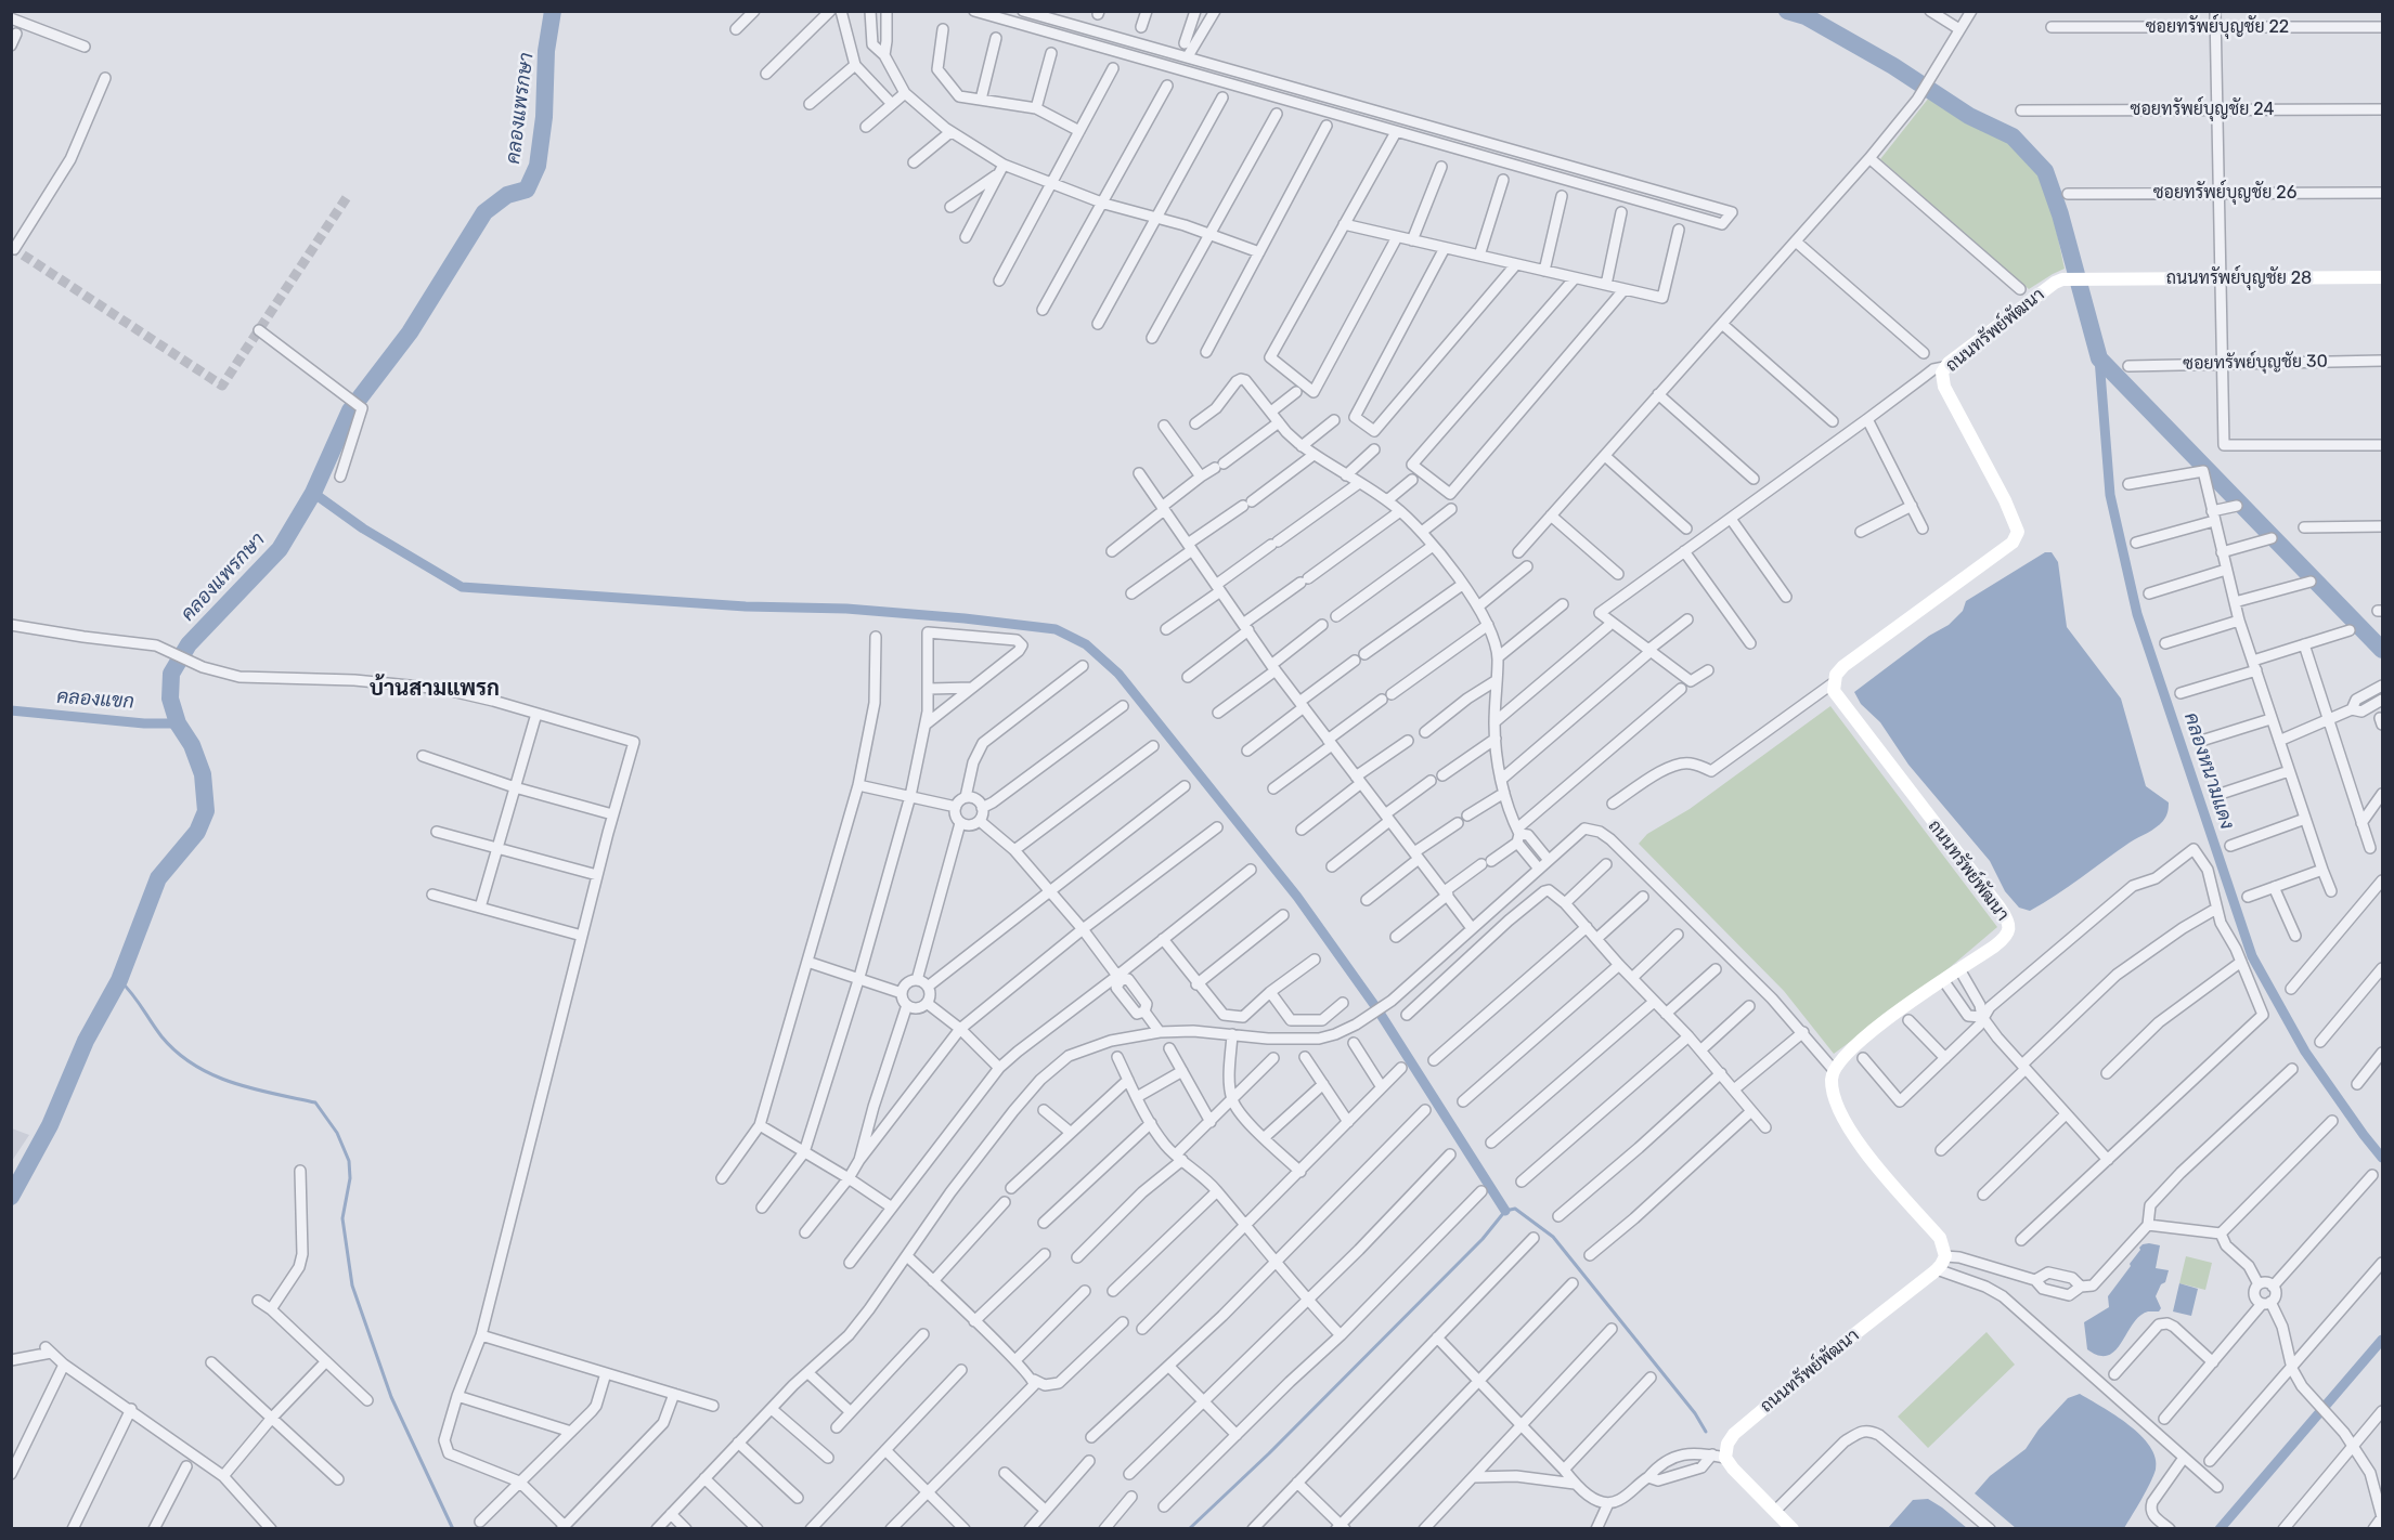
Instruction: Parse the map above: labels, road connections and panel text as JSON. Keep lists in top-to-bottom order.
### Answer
{
  "streets": {
    "street": [
      "ซอยทรัพย์บุญชัย 22",
      "ซอยทรัพย์บุญชัย 24",
      "ซอยทรัพย์บุญชัย 26",
      "ถนนทรัพย์บุญชัย 28",
      "ถนนทรัพย์พัฒนา",
      "ซอยทรัพย์บุญชัย 30"
    ]
  },
  "crossings": [
    ["ถนนทรัพย์บุญชัย 28", "ถนนทรัพย์พัฒนา"]
  ],
  "districts": ["บ้านสามแพรก"],
  "water": ["คลองแพรกษา", "คลองแขก", "คลองหนามแดง"]
}
